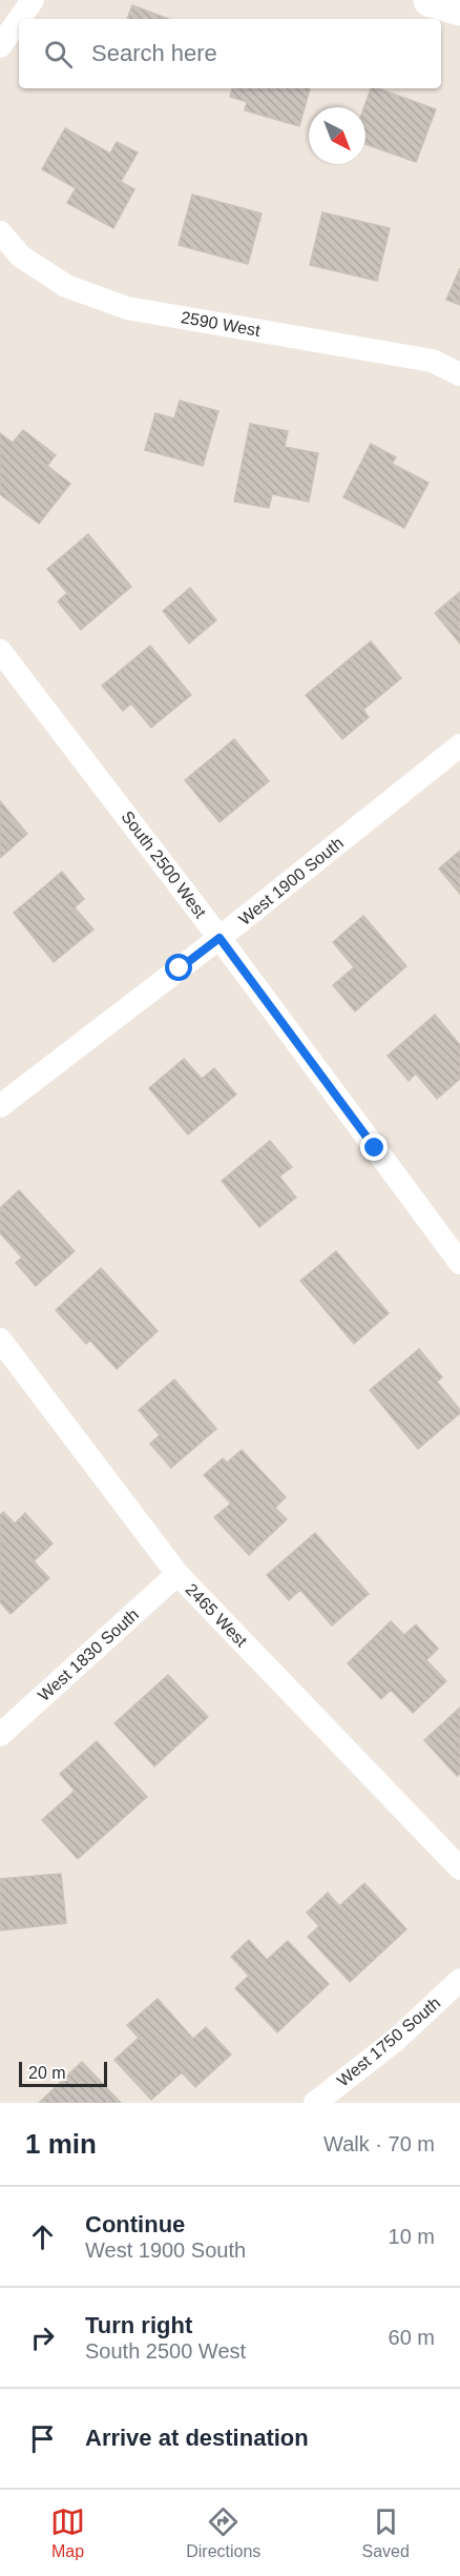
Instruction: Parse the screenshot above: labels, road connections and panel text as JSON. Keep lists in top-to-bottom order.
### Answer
{
  "streets": {
    "street": [
      "2590 West",
      "South 2500 West",
      "West 1900 South",
      "2465 West",
      "West 1830 South",
      "West 1750 South"
    ]
  },
  "crossings": [
    ["South 2500 West", "West 1900 South"],
    ["2465 West", "West 1830 South"]
  ],
  "scale_bar": "20 m",
  "north": "bottom right",
  "page": {
    "search": "Search here",
    "scale": "20 m",
    "heading": ["1 min", "Walk · 70 m"],
    "list": [
      ["Continue", "West 1900 South", "10 m"],
      ["Turn right", "South 2500 West", "60 m"],
      "Arrive at destination"
    ],
    "nav": ["Map", "Directions", "Saved"]
  }
}
